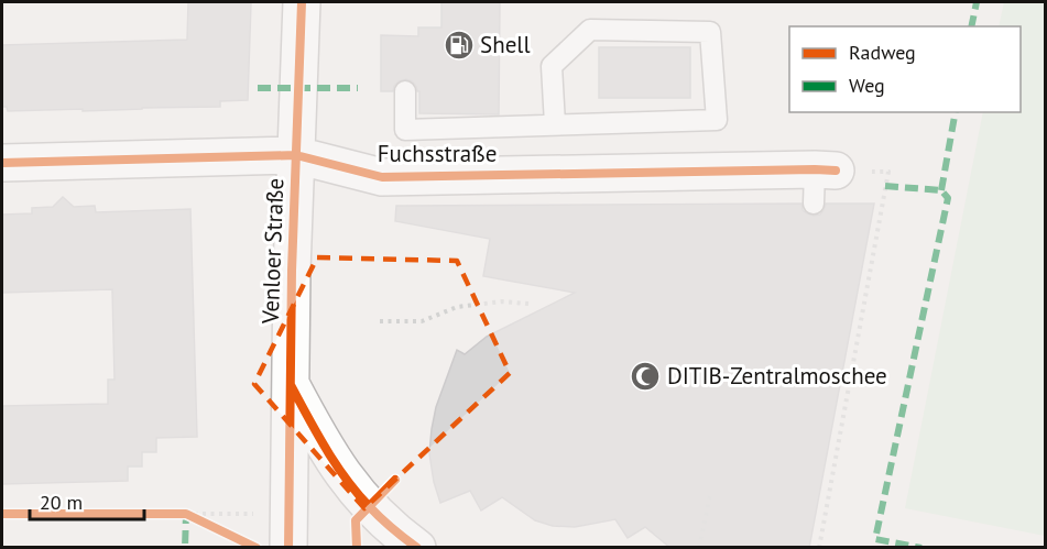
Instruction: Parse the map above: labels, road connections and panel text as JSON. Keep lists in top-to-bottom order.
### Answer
{
  "streets": {
    "street": ["Fuchsstraße", "Venloer Straße"]
  },
  "crossings": [
    ["Fuchsstraße", "Venloer Straße"]
  ],
  "places": {
    "fuel station": ["Shell"],
    "mosque": ["DITIB-Zentralmoschee"]
  },
  "legend": ["Radweg", "Weg"],
  "scale_bar": "20 m"
}
